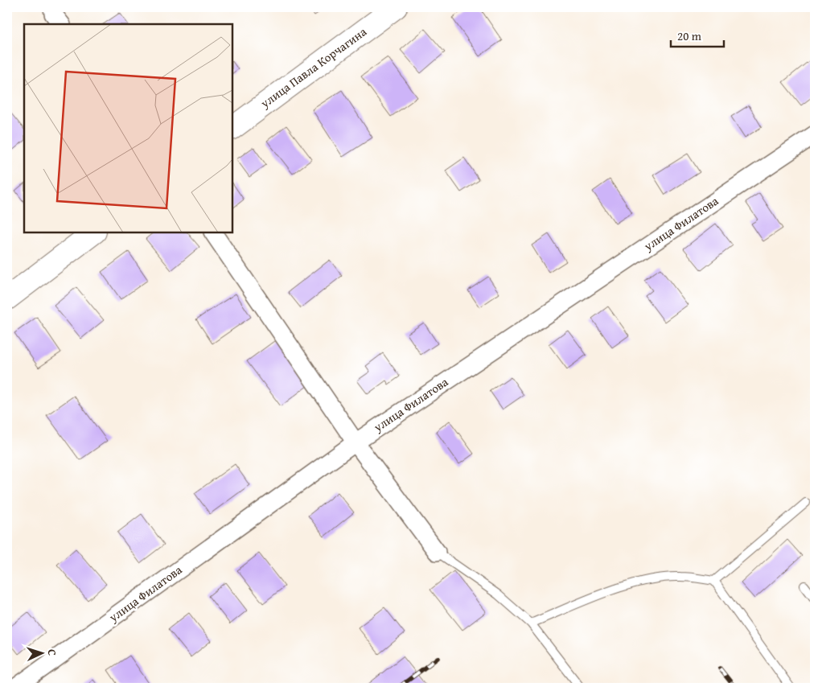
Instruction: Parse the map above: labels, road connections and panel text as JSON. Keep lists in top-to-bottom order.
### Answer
{
  "streets": {
    "main road": ["улица Павла Корчагина"],
    "street": ["улица Филатова"]
  },
  "scale_bar": "20 m",
  "north": "right"
}
